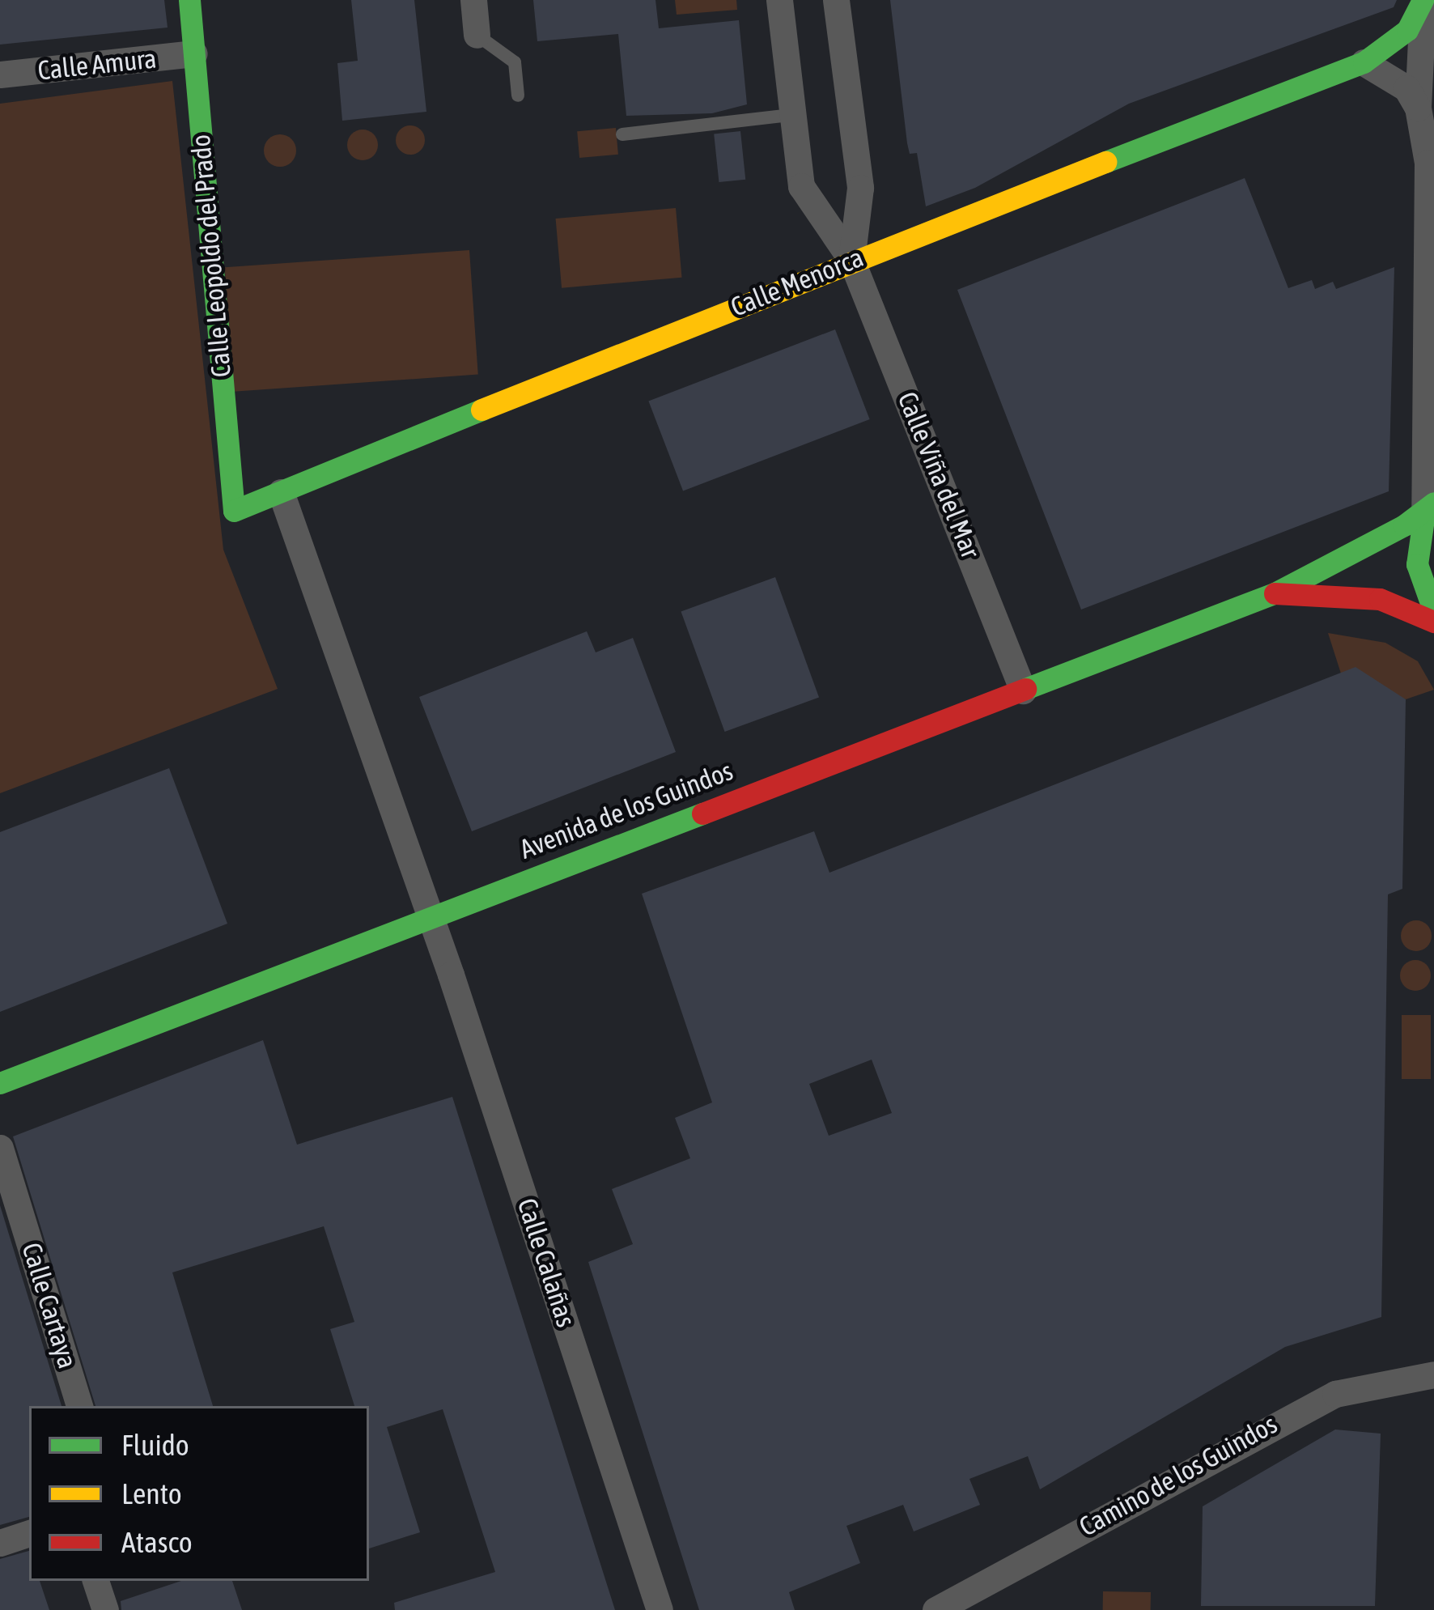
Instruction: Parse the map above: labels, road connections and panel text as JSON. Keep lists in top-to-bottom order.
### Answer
{
  "streets": {
    "street": [
      "Calle Amura",
      "Calle Leopoldo del Prado",
      "Calle Menorca",
      "Calle Viña del Mar",
      "Avenida de los Guindos",
      "Calle Calañas",
      "Calle Cartaya",
      "Camino de los Guindos"
    ]
  },
  "crossings": [
    ["Calle Amura", "Calle Leopoldo del Prado"],
    ["Calle Leopoldo del Prado", "Calle Menorca"],
    ["Calle Menorca", "Calle Viña del Mar"],
    ["Calle Viña del Mar", "Avenida de los Guindos"],
    ["Avenida de los Guindos", "Calle Calañas"]
  ],
  "legend": ["Fluido", "Lento", "Atasco"]
}
